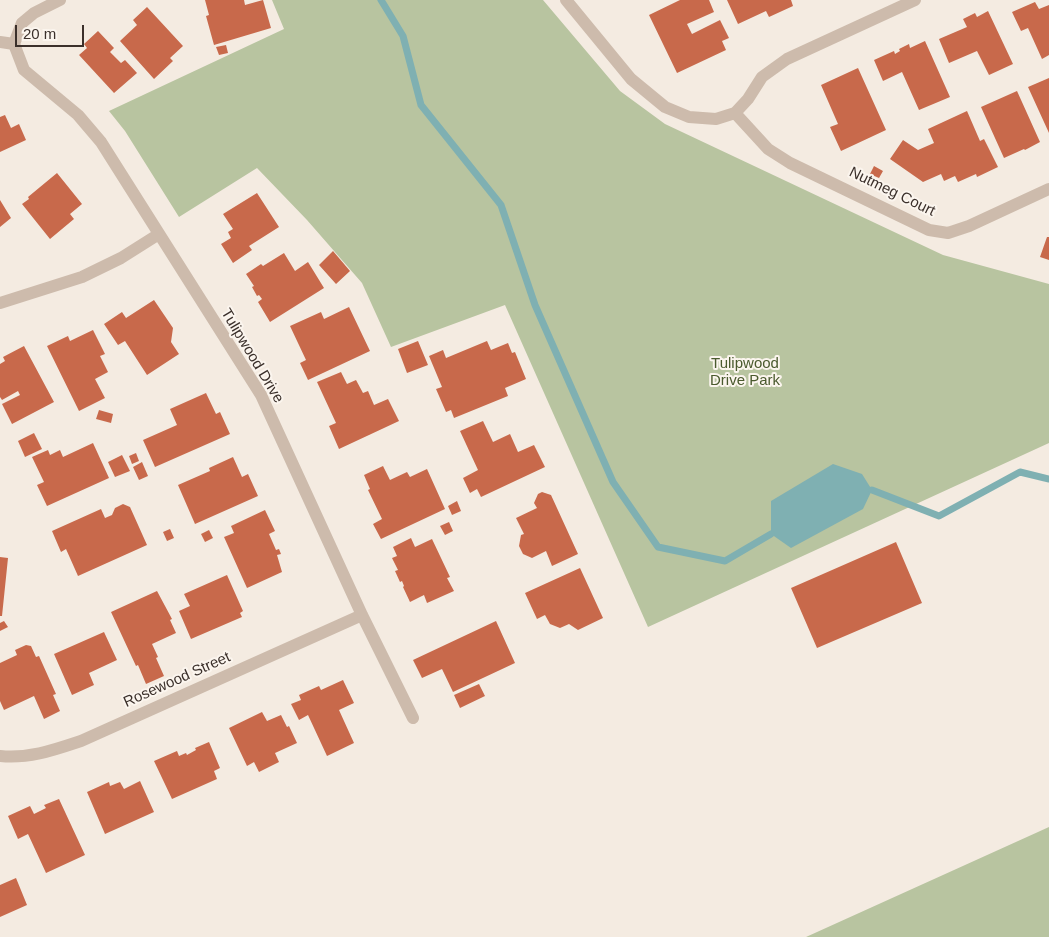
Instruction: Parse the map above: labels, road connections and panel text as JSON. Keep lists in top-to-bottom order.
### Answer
{
  "streets": {
    "street": ["Nutmeg Court", "Tulipwood Drive", "Rosewood Street"]
  },
  "crossings": [
    ["Tulipwood Drive", "Rosewood Street"]
  ],
  "parks": ["Tulipwood Drive Park"],
  "scale_bar": "20 m"
}
